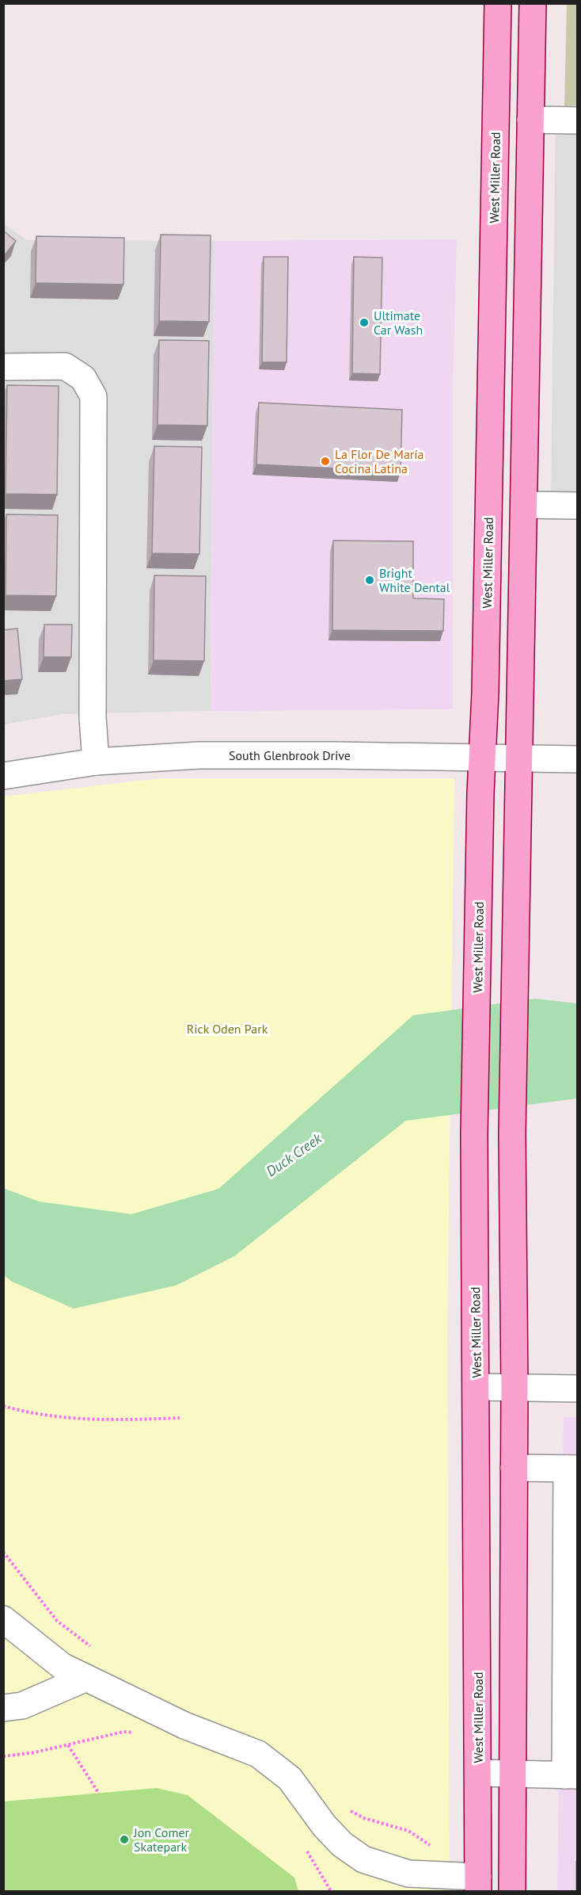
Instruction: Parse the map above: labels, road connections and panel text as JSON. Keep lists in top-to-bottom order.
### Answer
{
  "streets": {
    "main road": ["West Miller Road"],
    "street": ["South Glenbrook Drive"]
  },
  "crossings": [
    ["West Miller Road", "South Glenbrook Drive"]
  ],
  "water": ["Duck Creek"],
  "parks": ["Rick Oden Park"],
  "places": [
    "Ultimate Car Wash",
    "La Flor De María Cocina Latina",
    "Bright White Dental",
    "Jon Comer Skatepark"
  ]
}
